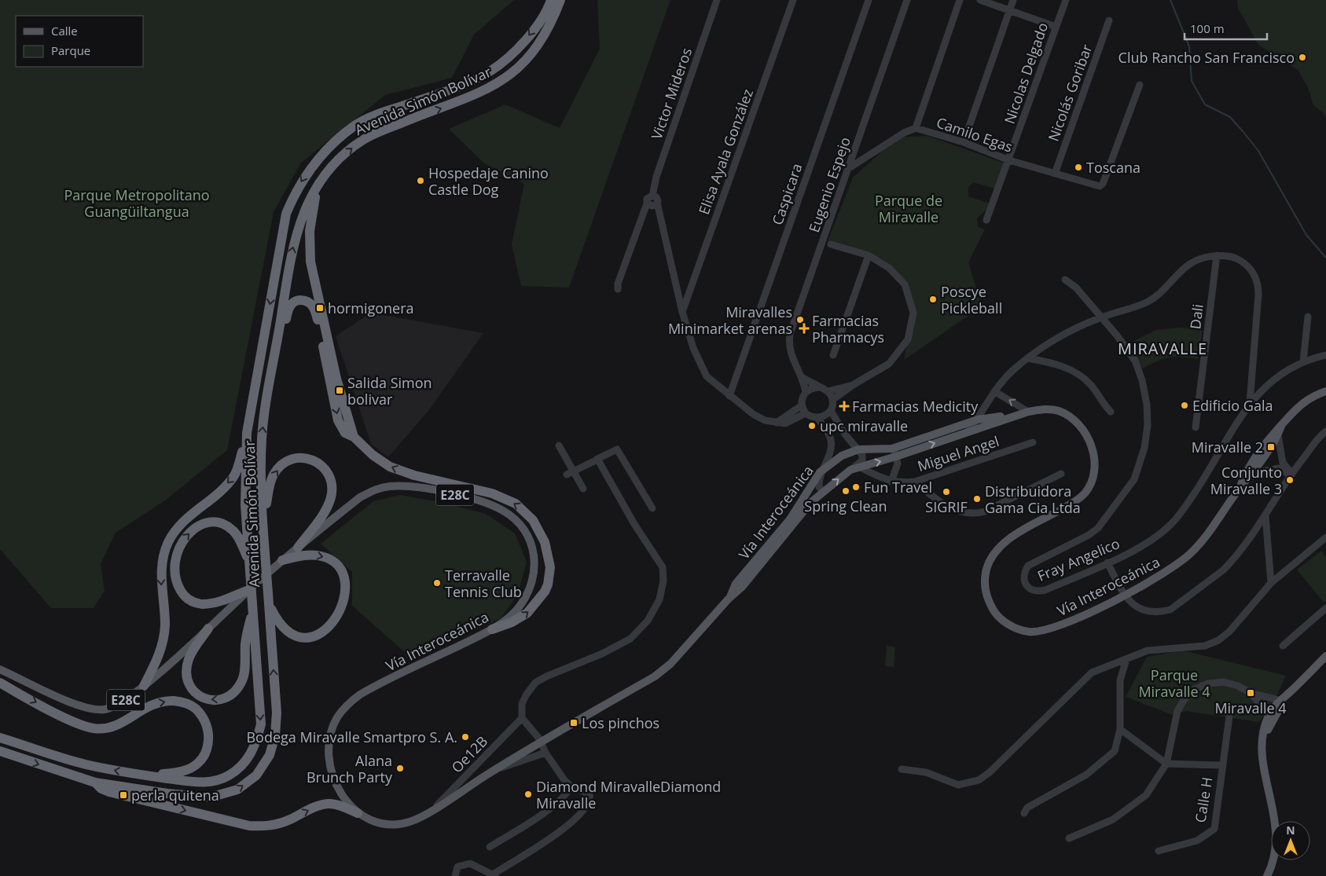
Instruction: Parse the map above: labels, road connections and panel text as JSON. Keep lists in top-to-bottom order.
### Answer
{
  "streets": {
    "highway": ["Avenida Simón Bolívar"],
    "main road": ["E28C", "Vía Interoceánica"],
    "street": [
      "Nicolas Delgado",
      "Nicolás Goribar",
      "Victor Mideros",
      "Camilo Egas",
      "Elisa Ayala González",
      "Eugenio Espejo",
      "Caspicara",
      "Dali",
      "Miguel Angel",
      "Fray Angelico",
      "Oe12B",
      "Calle H"
    ]
  },
  "crossings": [
    ["Nicolas Delgado", "Camilo Egas"],
    ["Nicolás Goribar", "Camilo Egas"],
    ["Camilo Egas", "Eugenio Espejo"],
    ["Miguel Angel", "Vía Interoceánica"],
    ["Vía Interoceánica", "Oe12B"]
  ],
  "districts": ["MIRAVALLE"],
  "parks": ["Parque Metropolitano Guangüiltangua", "Parque de Miravalle", "Parque Miravalle 4"],
  "places": {
    "other": [
      "Club Rancho San Francisco",
      "Toscana",
      "Hospedaje Canino Castle Dog",
      "Poscye Pickleball",
      "Miravalles Minimarket arenas",
      "Edificio Gala",
      "upc miravalle",
      "Conjunto Miravalle 3",
      "Fun Travel",
      "Spring Clean",
      "SIGRIF",
      "Distribuidora Gama Cia Ltda",
      "Terravalle Tennis Club",
      "Bodega Miravalle Smartpro S. A.",
      "Alana Brunch Party",
      "Diamond MiravalleDiamond Miravalle"
    ],
    "transit": [
      "hormigonera",
      "Salida Simon bolivar",
      "Miravalle 2",
      "Miravalle 4",
      "Los pinchos",
      "perla quitena"
    ],
    "health": ["Farmacias Pharmacys", "Farmacias Medicity"]
  },
  "legend": ["Calle", "Parque"],
  "scale_bar": "100 m",
  "north": "top"
}
